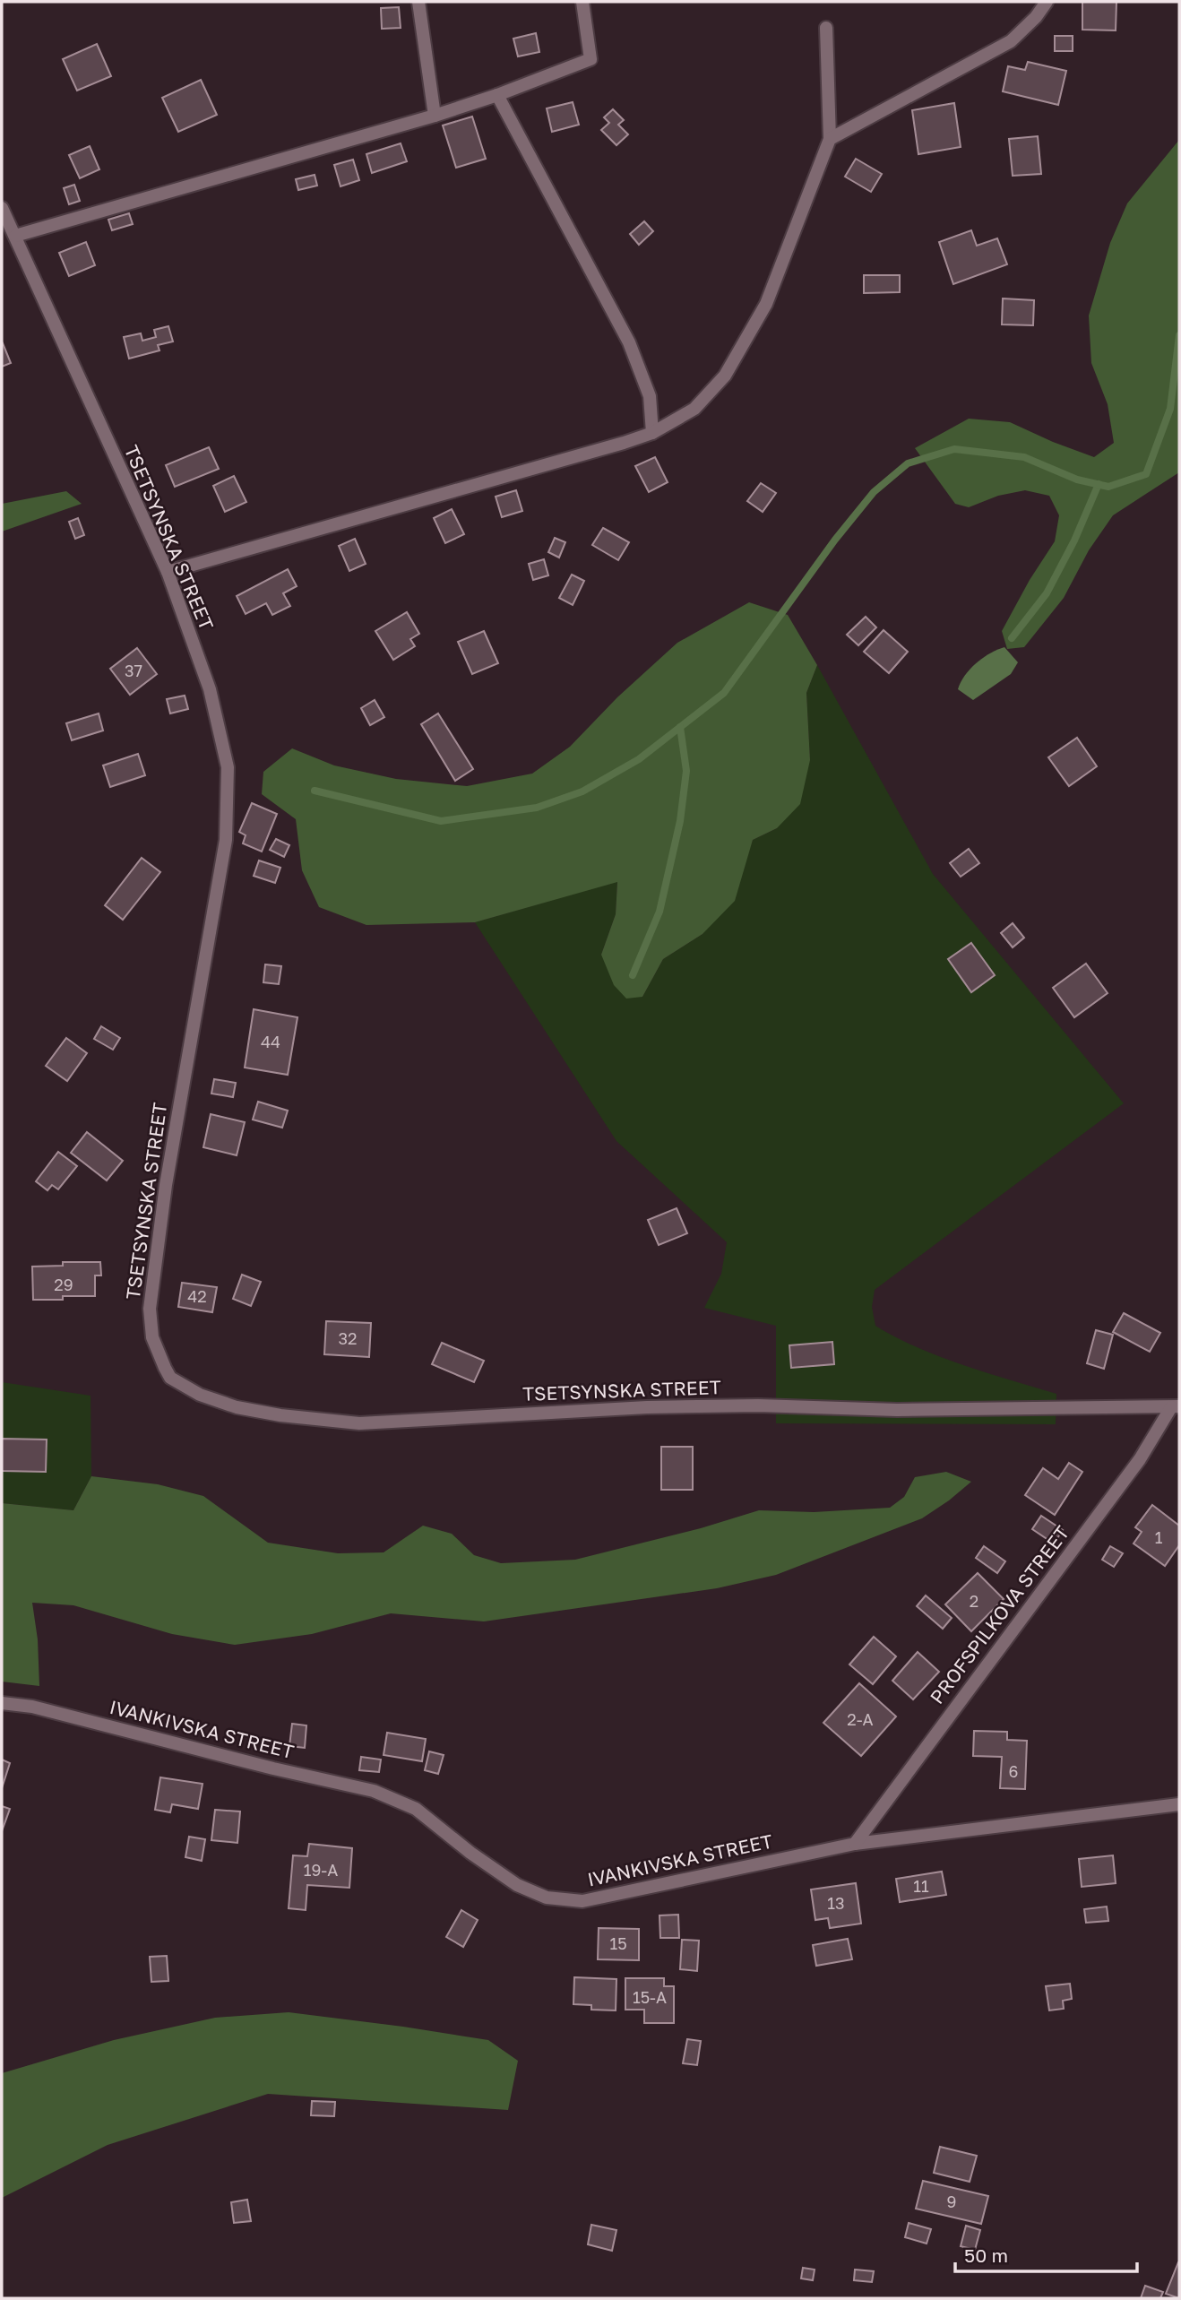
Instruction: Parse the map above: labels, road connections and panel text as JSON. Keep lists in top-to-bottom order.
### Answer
{
  "streets": {
    "street": ["TSETSYNSKA STREET", "PROFSPILKOVA STREET", "IVANKIVSKA STREET"]
  },
  "crossings": [
    ["TSETSYNSKA STREET", "PROFSPILKOVA STREET"],
    ["PROFSPILKOVA STREET", "IVANKIVSKA STREET"]
  ],
  "house_numbers": [
    "37",
    "44",
    "29",
    "42",
    "32",
    "1",
    "2",
    "2-А",
    "6",
    "19-А",
    "11",
    "13",
    "15",
    "15-А",
    "9"
  ],
  "scale_bar": "50 m"
}
